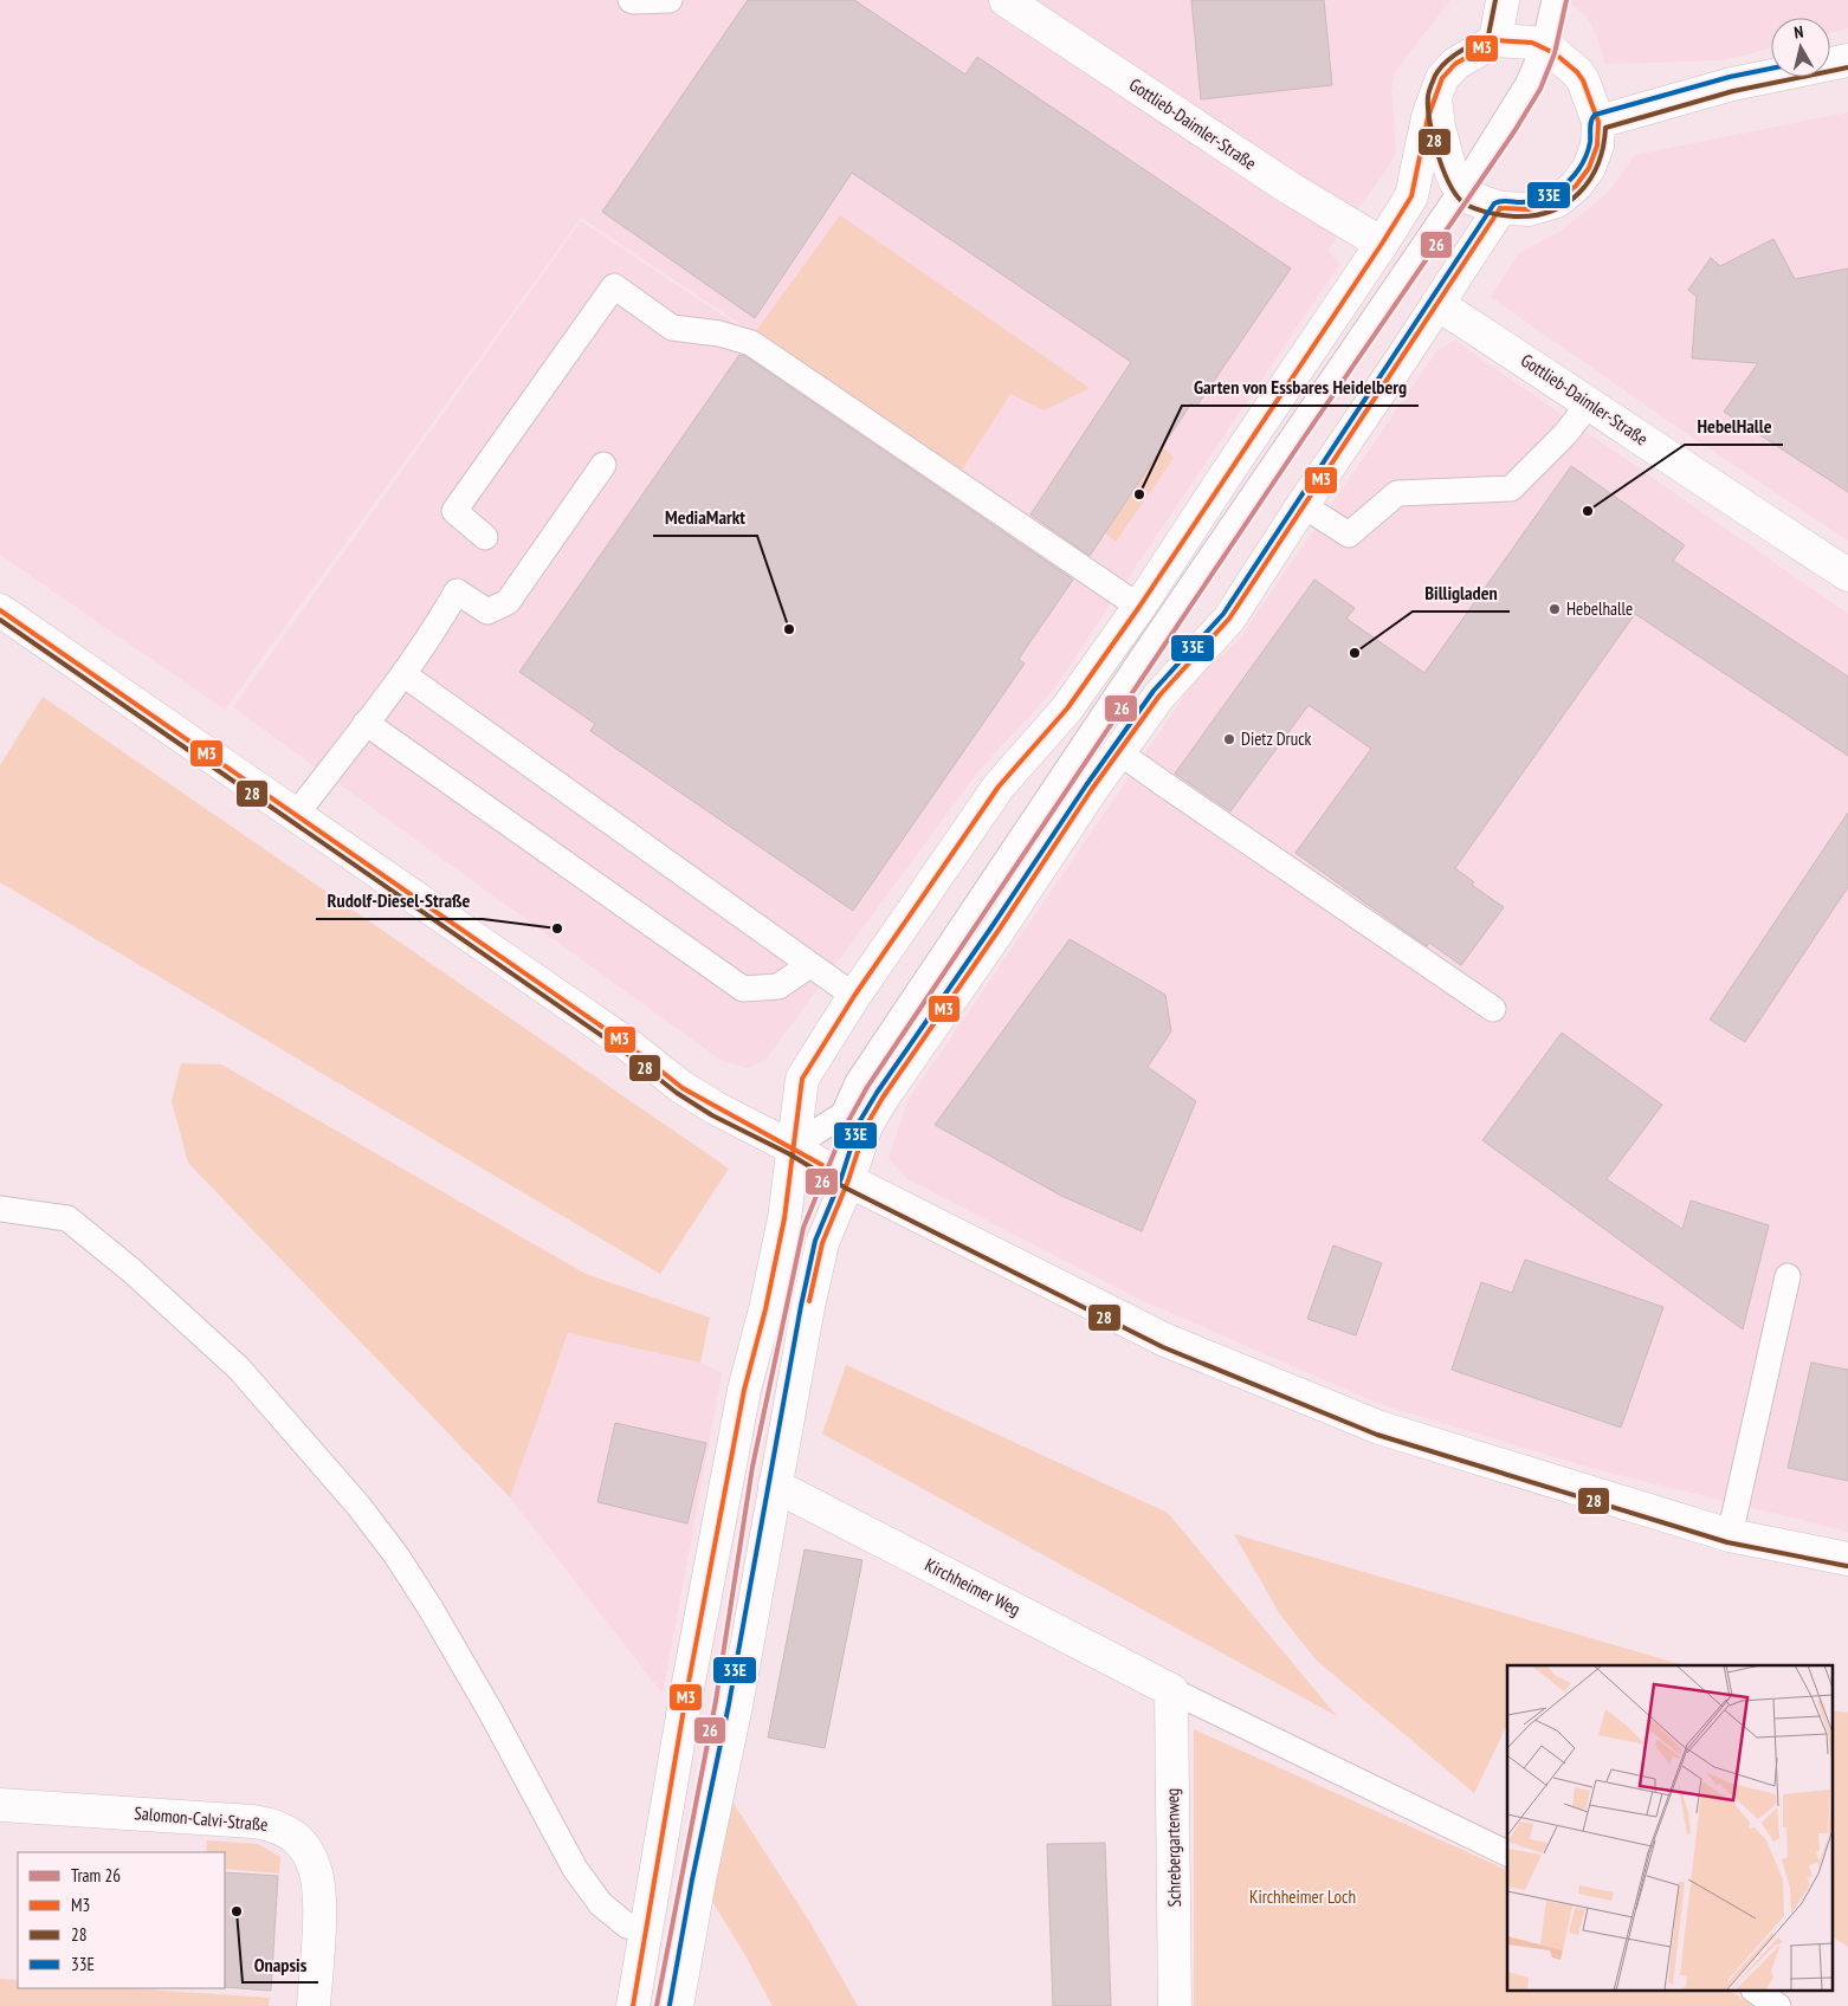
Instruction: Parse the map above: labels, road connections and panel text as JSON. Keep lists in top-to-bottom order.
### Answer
{
  "streets": {
    "street": [
      "Gottlieb-Daimler-Straße",
      "Kirchheimer Weg",
      "Salomon-Calvi-Straße",
      "Schrebergartenweg"
    ]
  },
  "crossings": [
    ["Kirchheimer Weg", "Schrebergartenweg"]
  ],
  "parks": ["Kirchheimer Loch"],
  "places": [
    "Garten von Essbares Heidelberg",
    "HebelHalle",
    "Hebelhalle",
    "MediaMarkt",
    "Billigladen",
    "Dietz Druck",
    "Rudolf-Diesel-Straße",
    "Onapsis"
  ],
  "lines": [
    "tram line 26",
    "transit line 28",
    "transit line M3",
    "transit line 33E"
  ],
  "legend": [
    "Tram 26",
    "M3",
    "28",
    "33E"
  ],
  "north": "top"
}
